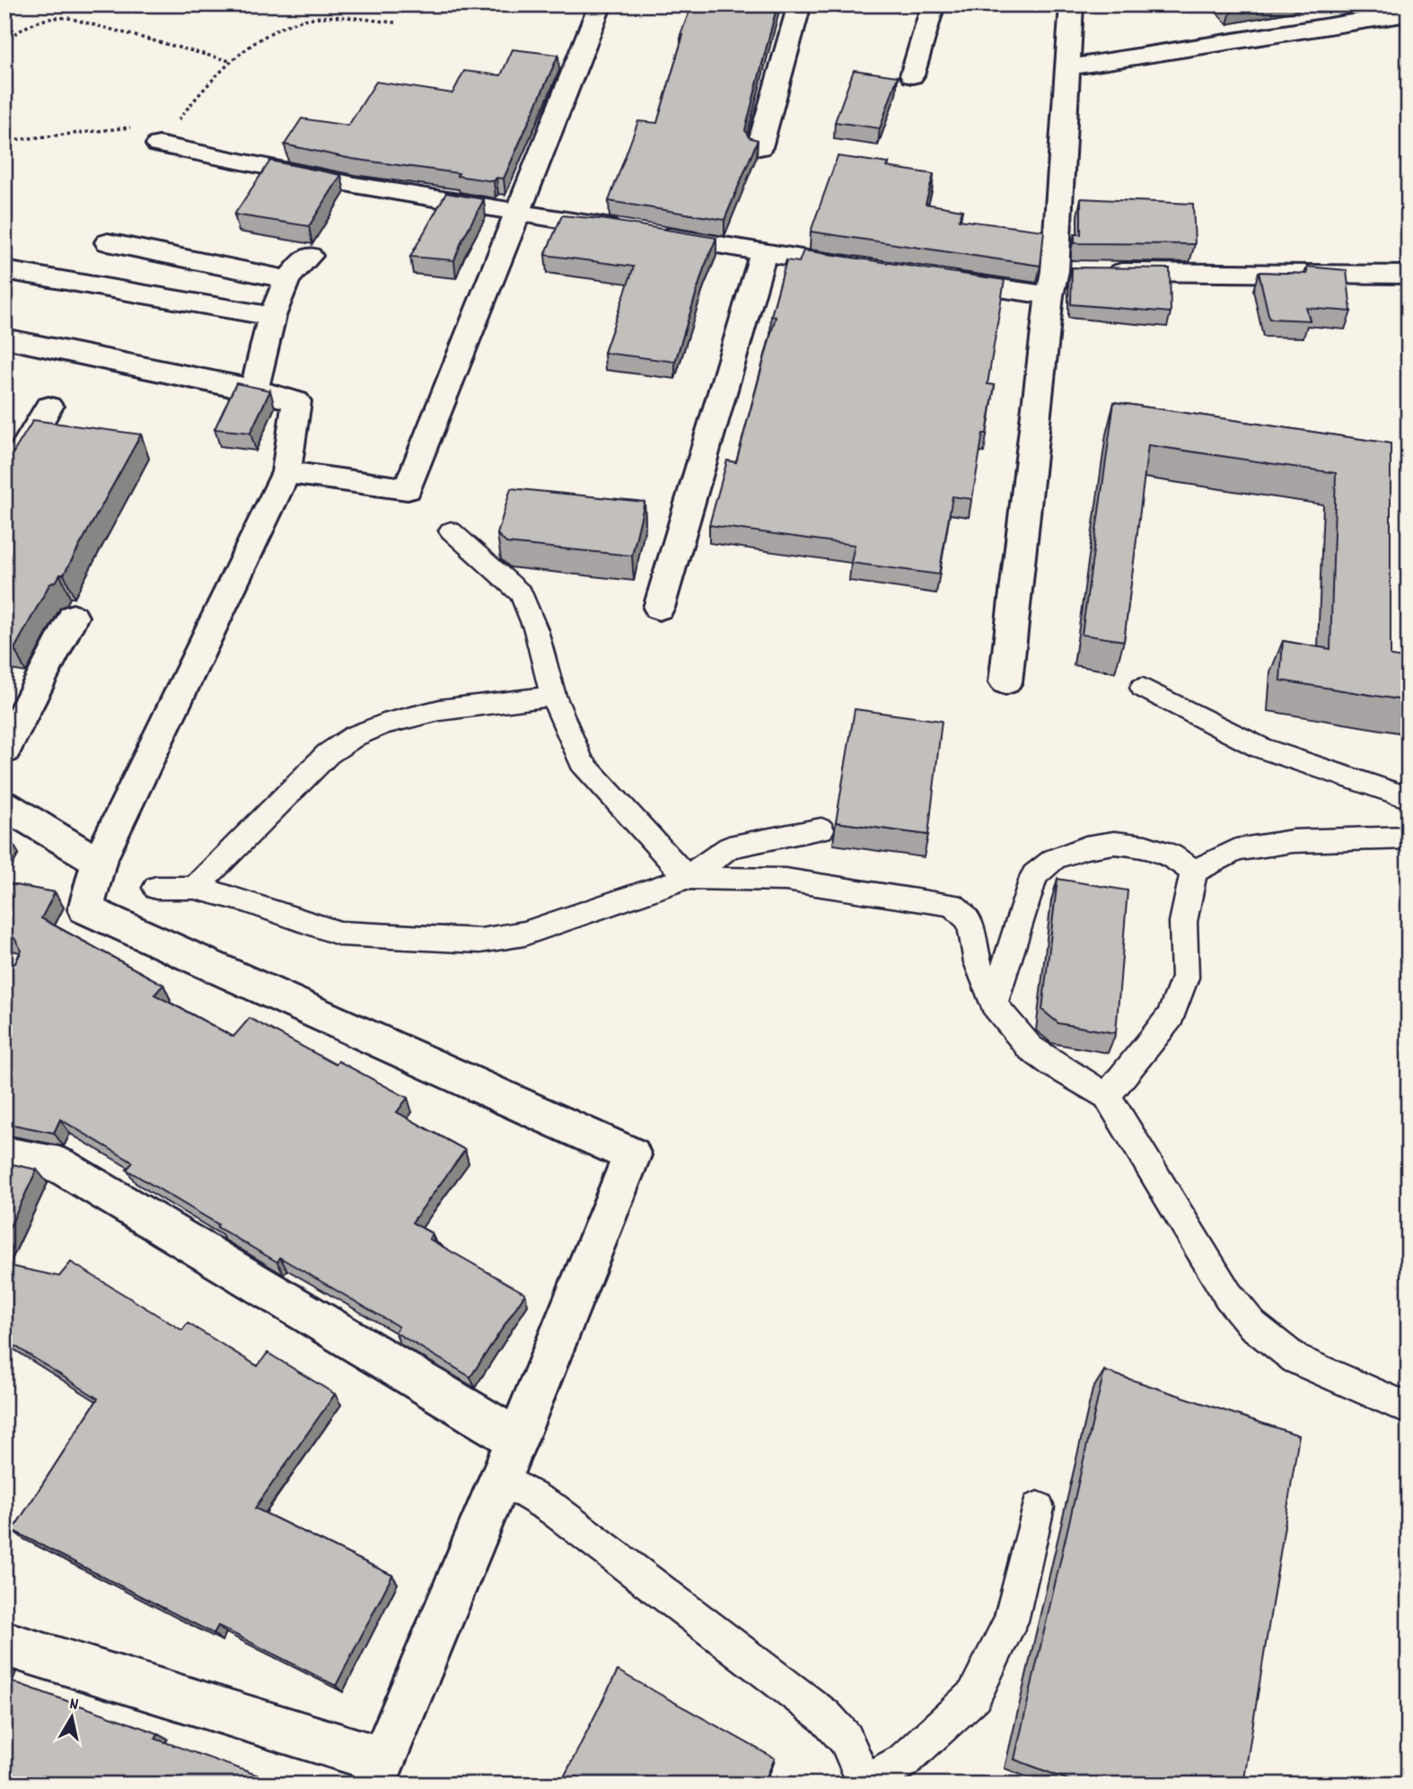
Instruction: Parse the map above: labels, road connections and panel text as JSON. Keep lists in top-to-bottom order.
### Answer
{
  "north": "top"
}
